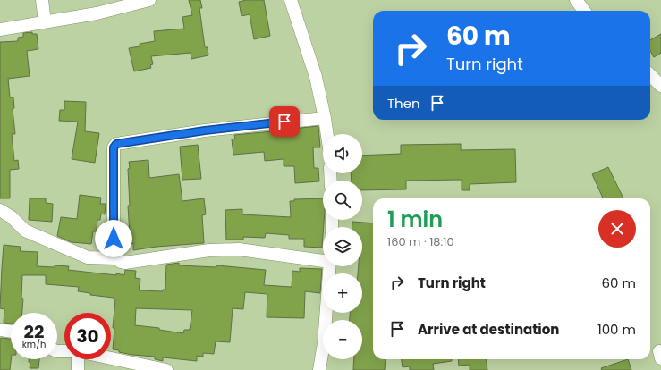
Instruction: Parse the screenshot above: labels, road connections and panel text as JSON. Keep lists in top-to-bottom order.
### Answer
{
  "page": {
    "turn": ["60 m", "Turn right"],
    "then": "Then",
    "map_buttons": ["+", "−"],
    "heading": ["1 min", "160 m · 18:10"],
    "list": [
      {
        "name": "Turn right",
        "value": "60 m"
      },
      {
        "name": "Arrive at destination",
        "value": "100 m"
      }
    ],
    "speed": "22 km/h",
    "limit": "30"
  }
}
